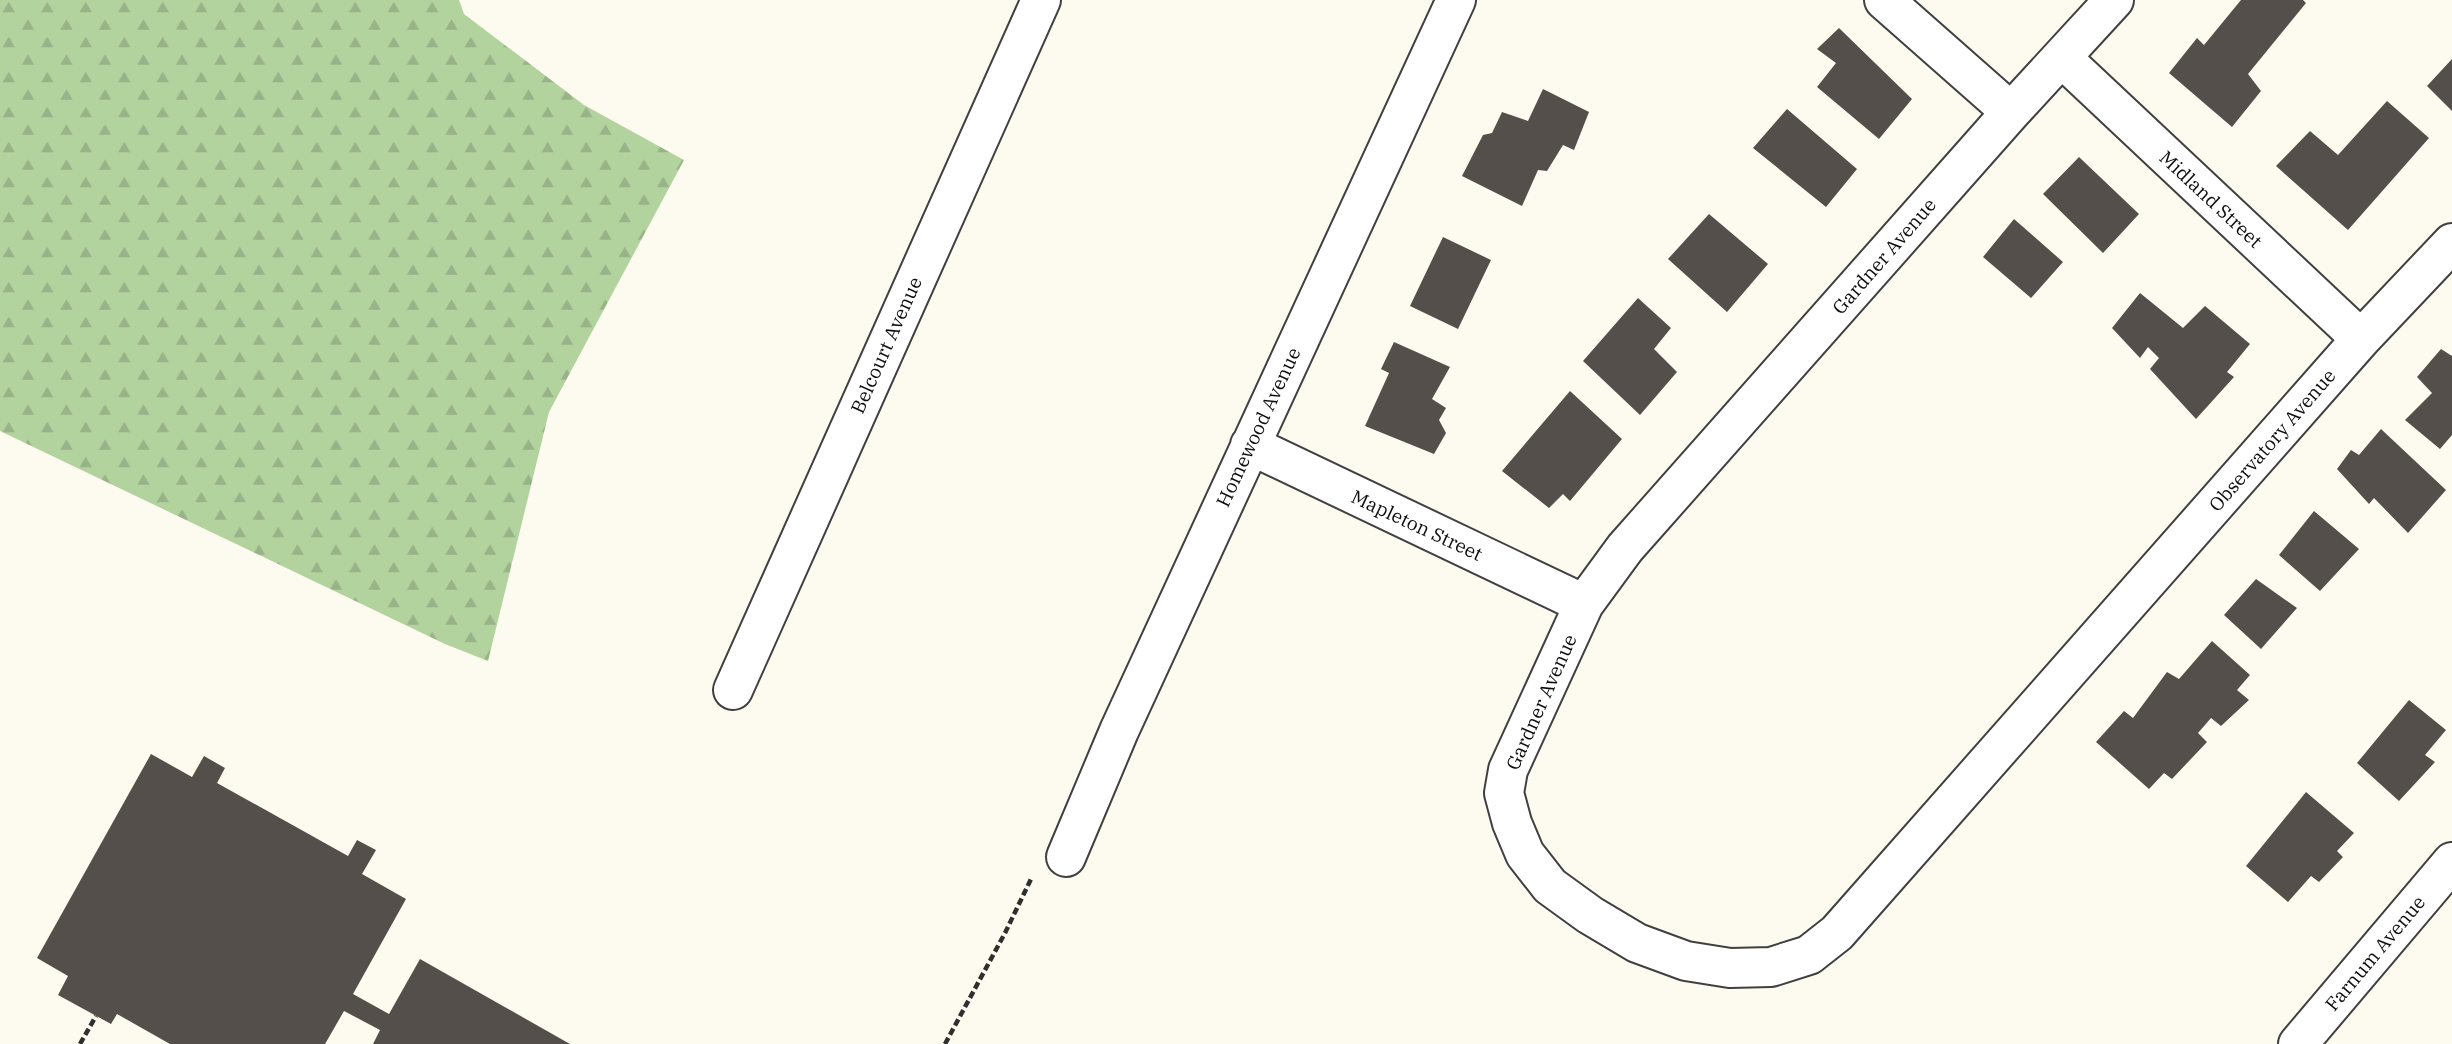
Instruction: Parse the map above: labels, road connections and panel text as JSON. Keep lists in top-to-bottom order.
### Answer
{
  "streets": {
    "street": [
      "Midland Street",
      "Gardner Avenue",
      "Belcourt Avenue",
      "Homewood Avenue",
      "Observatory Avenue",
      "Mapleton Street",
      "Farnum Avenue"
    ]
  },
  "crossings": [
    ["Midland Street", "Gardner Avenue"],
    ["Midland Street", "Observatory Avenue"],
    ["Gardner Avenue", "Observatory Avenue"],
    ["Gardner Avenue", "Mapleton Street"],
    ["Homewood Avenue", "Mapleton Street"]
  ]
}
